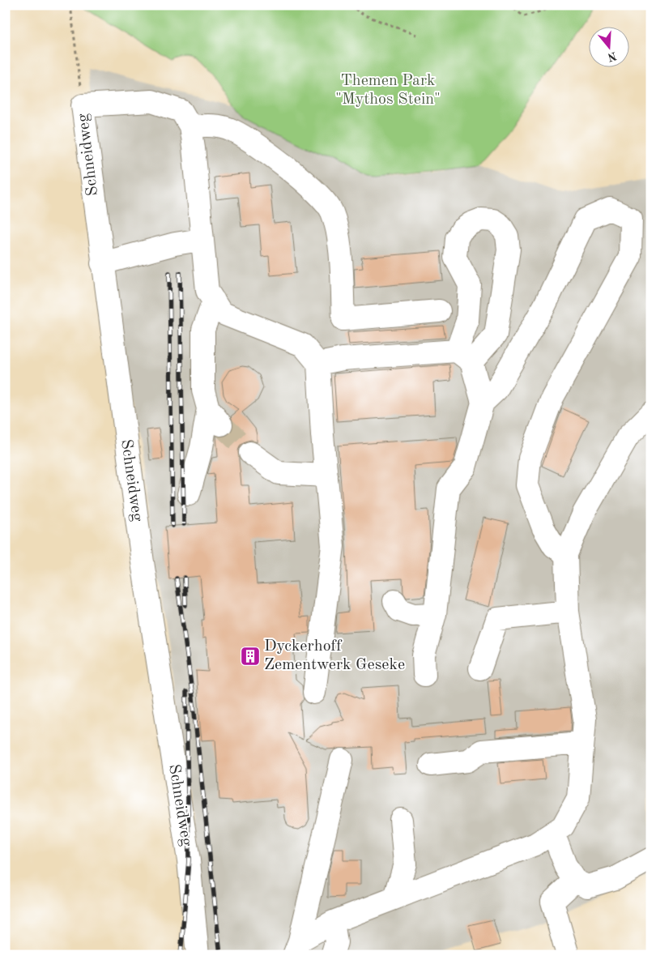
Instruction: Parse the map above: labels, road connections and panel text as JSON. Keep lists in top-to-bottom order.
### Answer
{
  "streets": {
    "lane": ["Schneidweg"]
  },
  "parks": ["Themen Park \"Mythos Stein\""],
  "places": {
    "building": ["Dyckerhoff Zementwerk Geseke"]
  },
  "north": "bottom"
}
